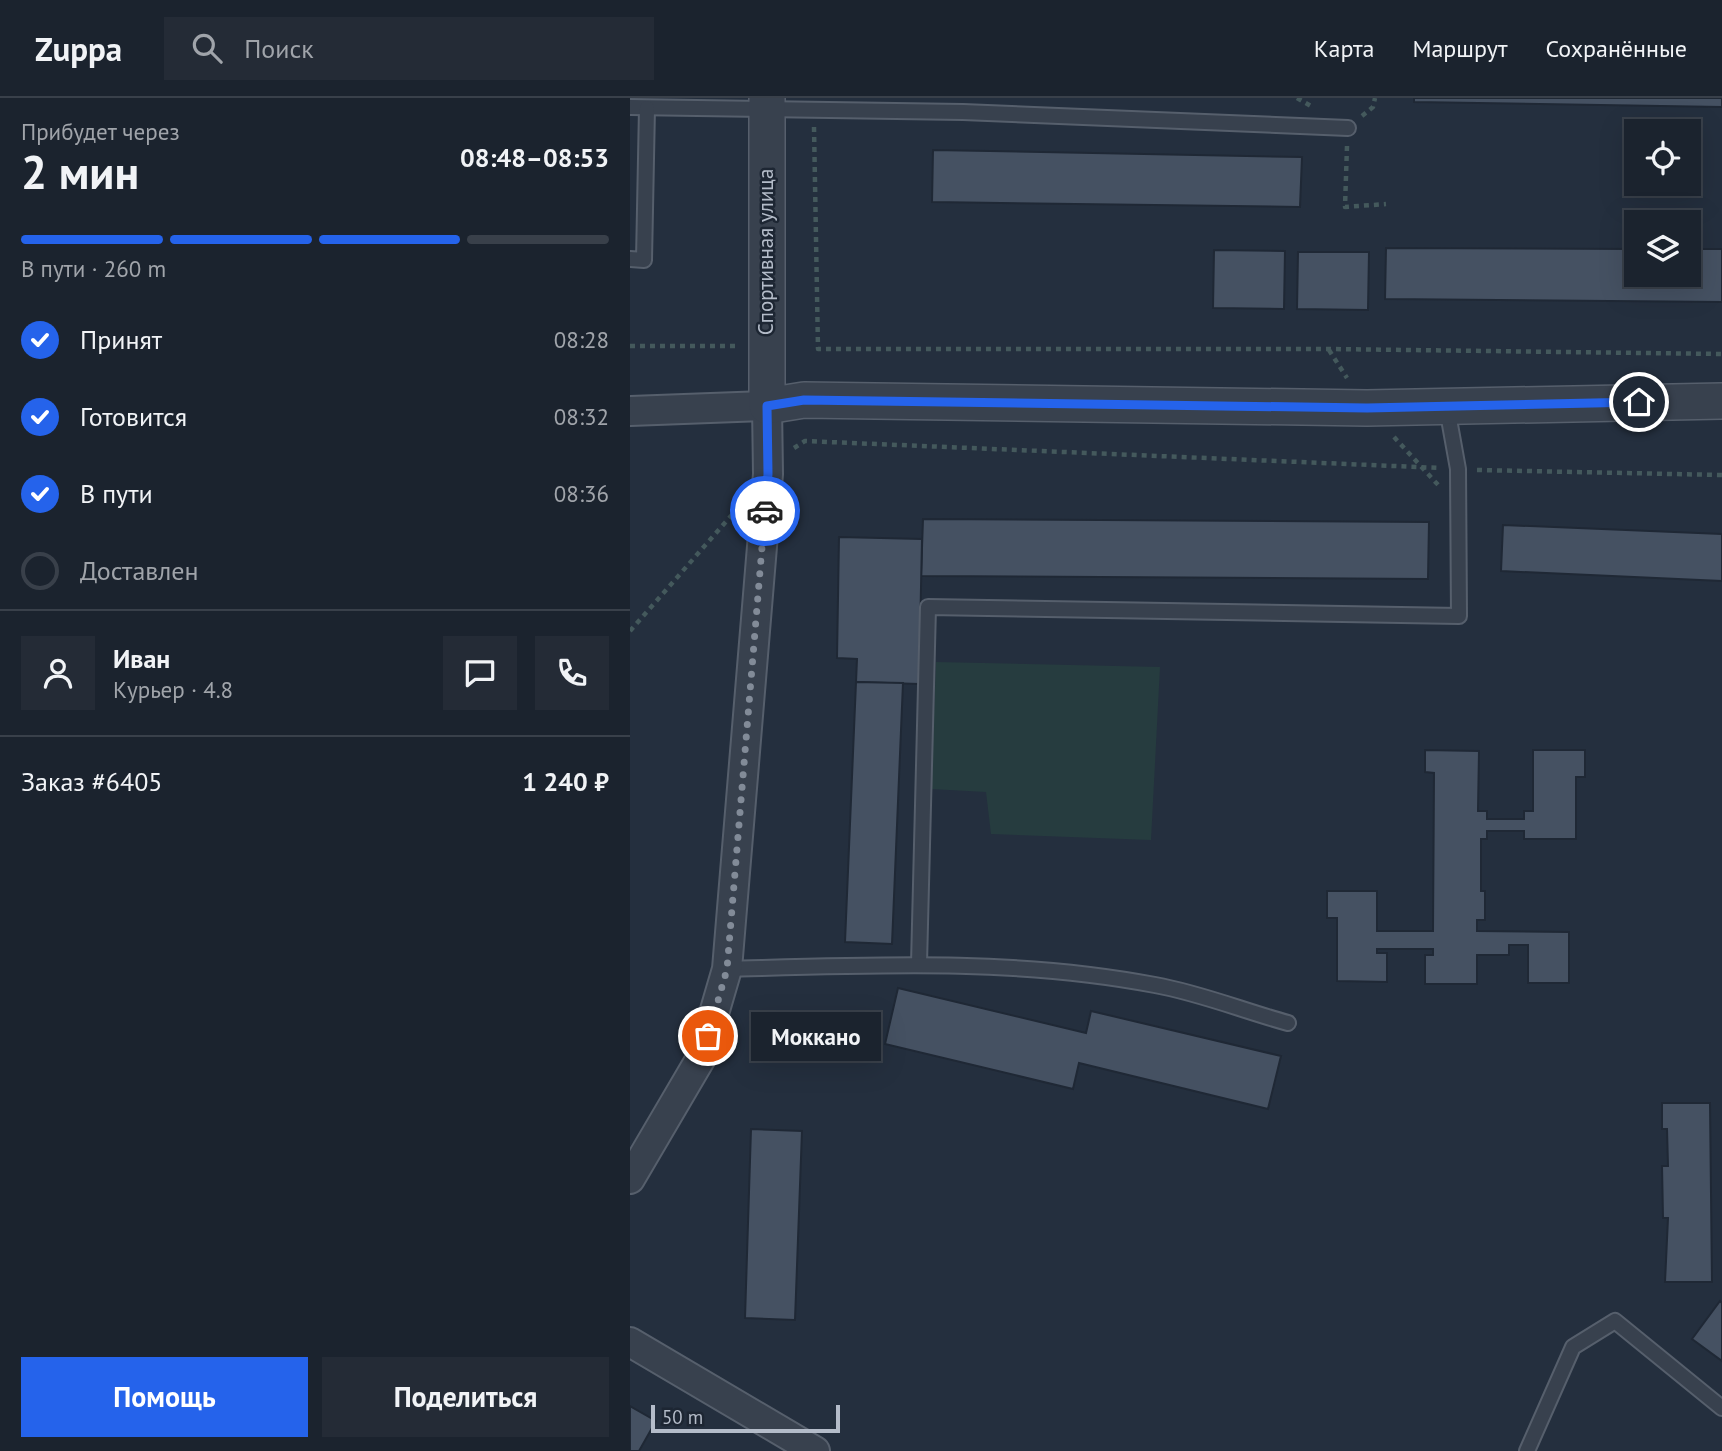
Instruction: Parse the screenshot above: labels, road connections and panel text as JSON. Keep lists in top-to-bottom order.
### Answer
{
  "streets": {
    "street": ["Спортивная улица"]
  },
  "places": ["Моккано"],
  "scale_bar": "50 m",
  "page": {
    "header": "Zuppa",
    "search": "Поиск",
    "nav": ["Карта", "Маршрут", "Сохранённые"],
    "heading": ["2 мин", "Прибудет через", "08:48–08:53"],
    "panel": [
      "Иван",
      "Курьер · 4.8",
      "Заказ #6405",
      "1 240 ₽"
    ],
    "bar": "В пути · 260 m",
    "list": [
      ["Принят", "08:28"],
      ["Готовится", "08:32"],
      ["В пути", "08:36"],
      "Доставлен"
    ],
    "bubble": "Моккано",
    "buttons": ["Помощь", "Поделиться"],
    "scale": "50 m"
  }
}
